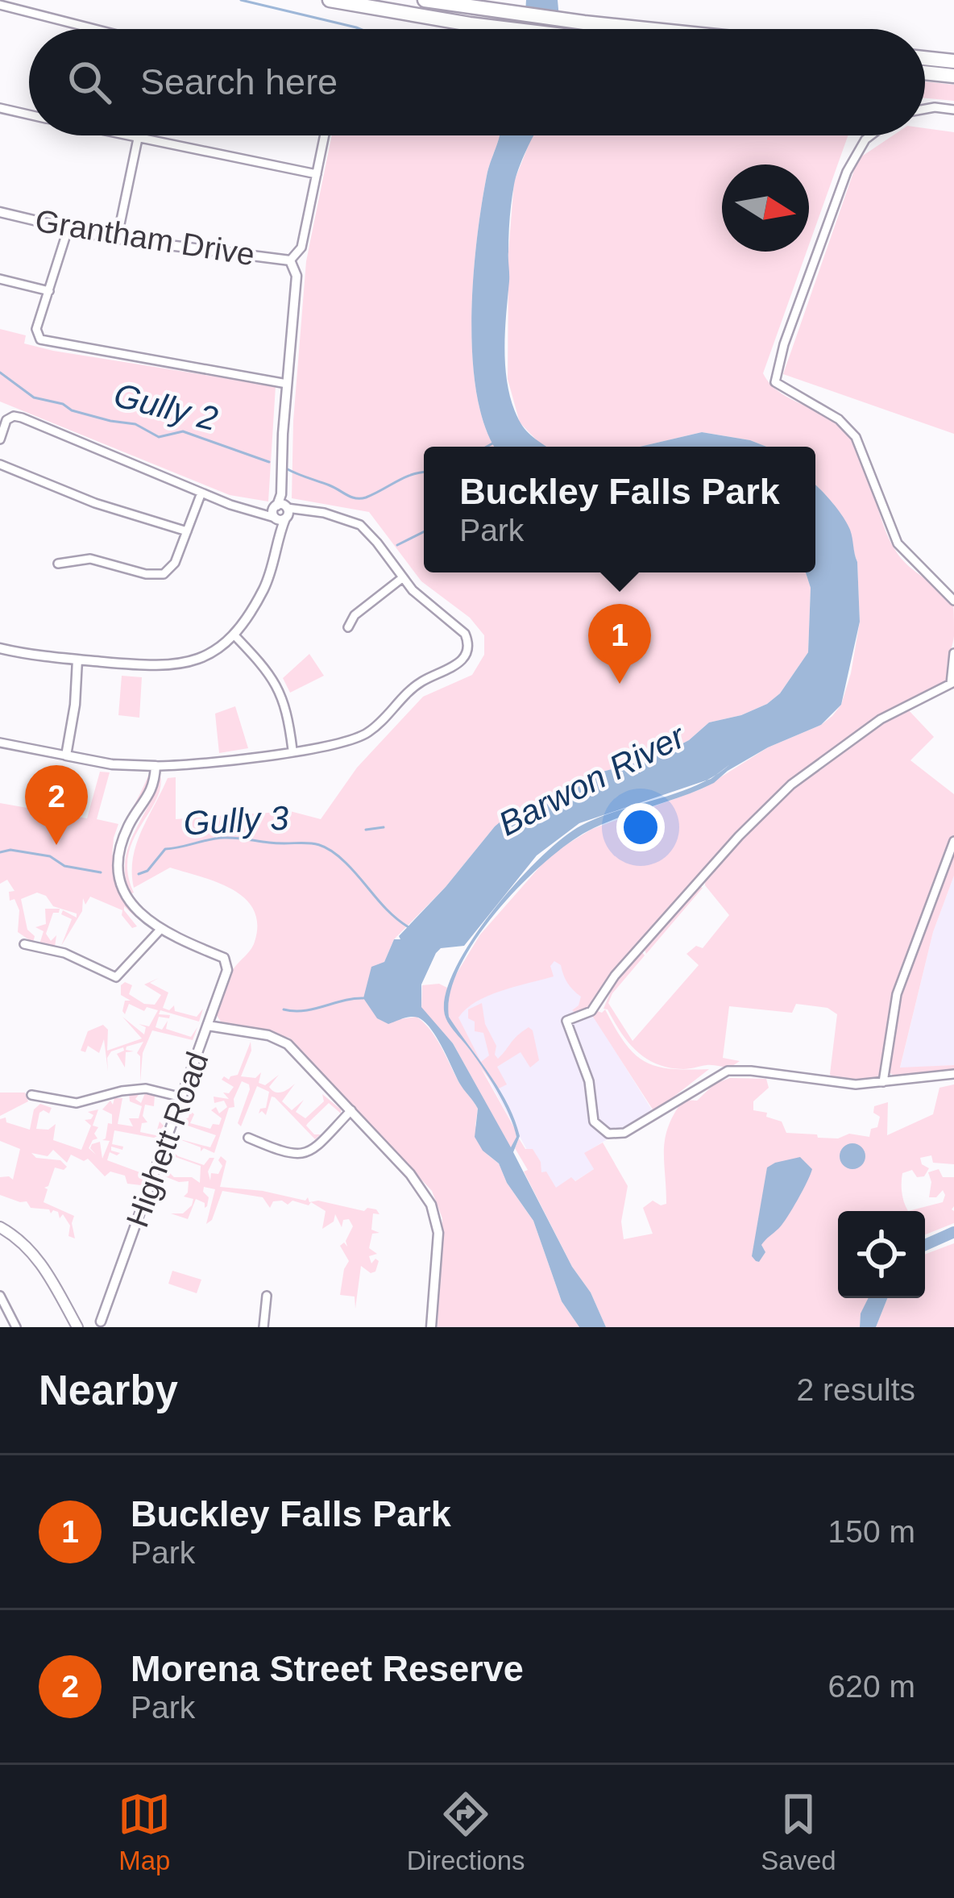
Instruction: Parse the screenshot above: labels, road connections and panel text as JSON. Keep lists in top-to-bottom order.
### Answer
{
  "streets": {
    "street": ["Grantham Drive", "Highett Road"]
  },
  "water": ["Gully 2", "Barwon River", "Gully 3"],
  "north": "right",
  "page": {
    "search": "Search here",
    "popup": ["Buckley Falls Park", "Park"],
    "pins": ["1", "2"],
    "heading": ["Nearby", "2 results"],
    "list": [
      {
        "mark": "1",
        "name": "Buckley Falls Park",
        "note": "Park",
        "value": "150 m"
      },
      {
        "mark": "2",
        "name": "Morena Street Reserve",
        "note": "Park",
        "value": "620 m"
      }
    ],
    "nav": ["Map", "Directions", "Saved"]
  }
}
